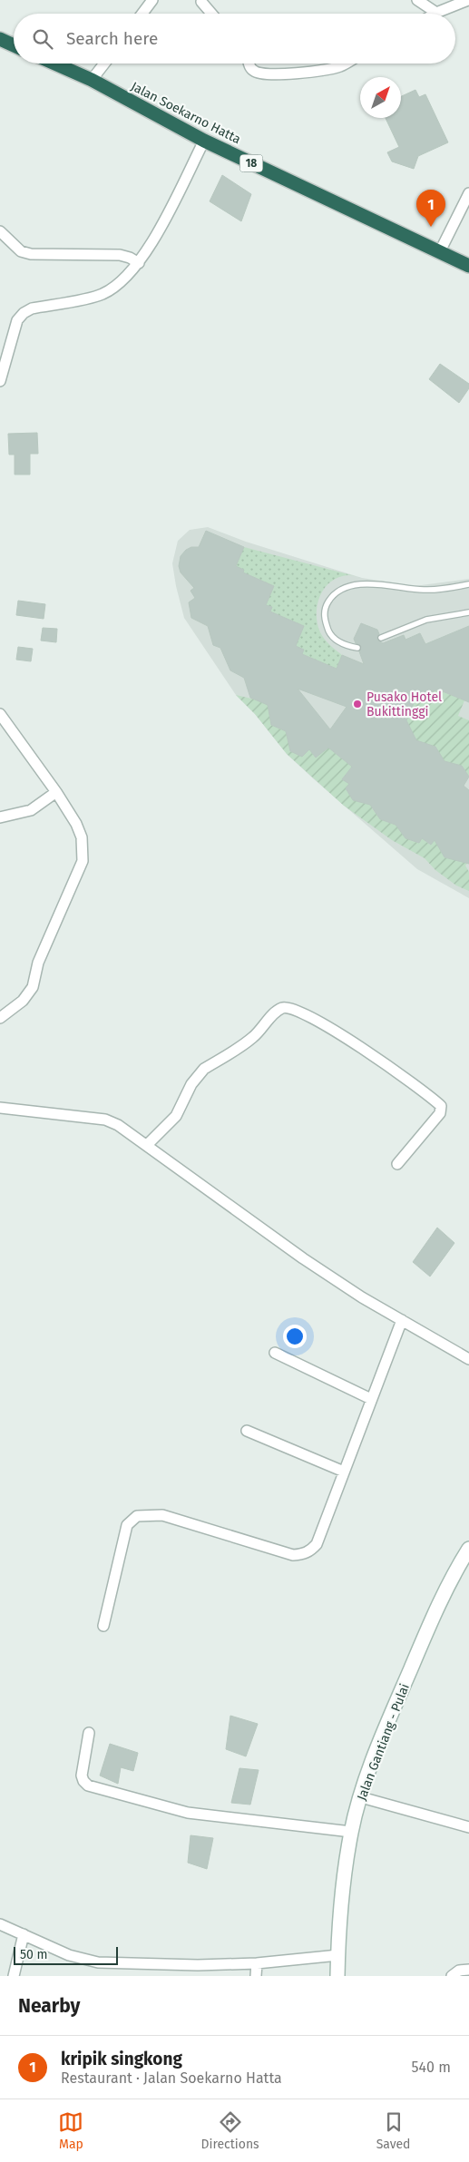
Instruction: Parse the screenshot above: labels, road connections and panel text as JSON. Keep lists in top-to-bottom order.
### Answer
{
  "streets": {
    "highway": ["Jalan Soekarno Hatta", "18"],
    "street": ["Jalan Gantiang - Pulai"]
  },
  "places": ["Pusako Hotel Bukittinggi"],
  "scale_bar": "50 m",
  "north": "top right",
  "page": {
    "search": "Search here",
    "pins": "1",
    "scale": "50 m",
    "heading": "Nearby",
    "list": [
      {
        "mark": "1",
        "name": "kripik singkong",
        "note": "Restaurant · Jalan Soekarno Hatta",
        "value": "540 m"
      }
    ],
    "nav": ["Map", "Directions", "Saved"]
  }
}
